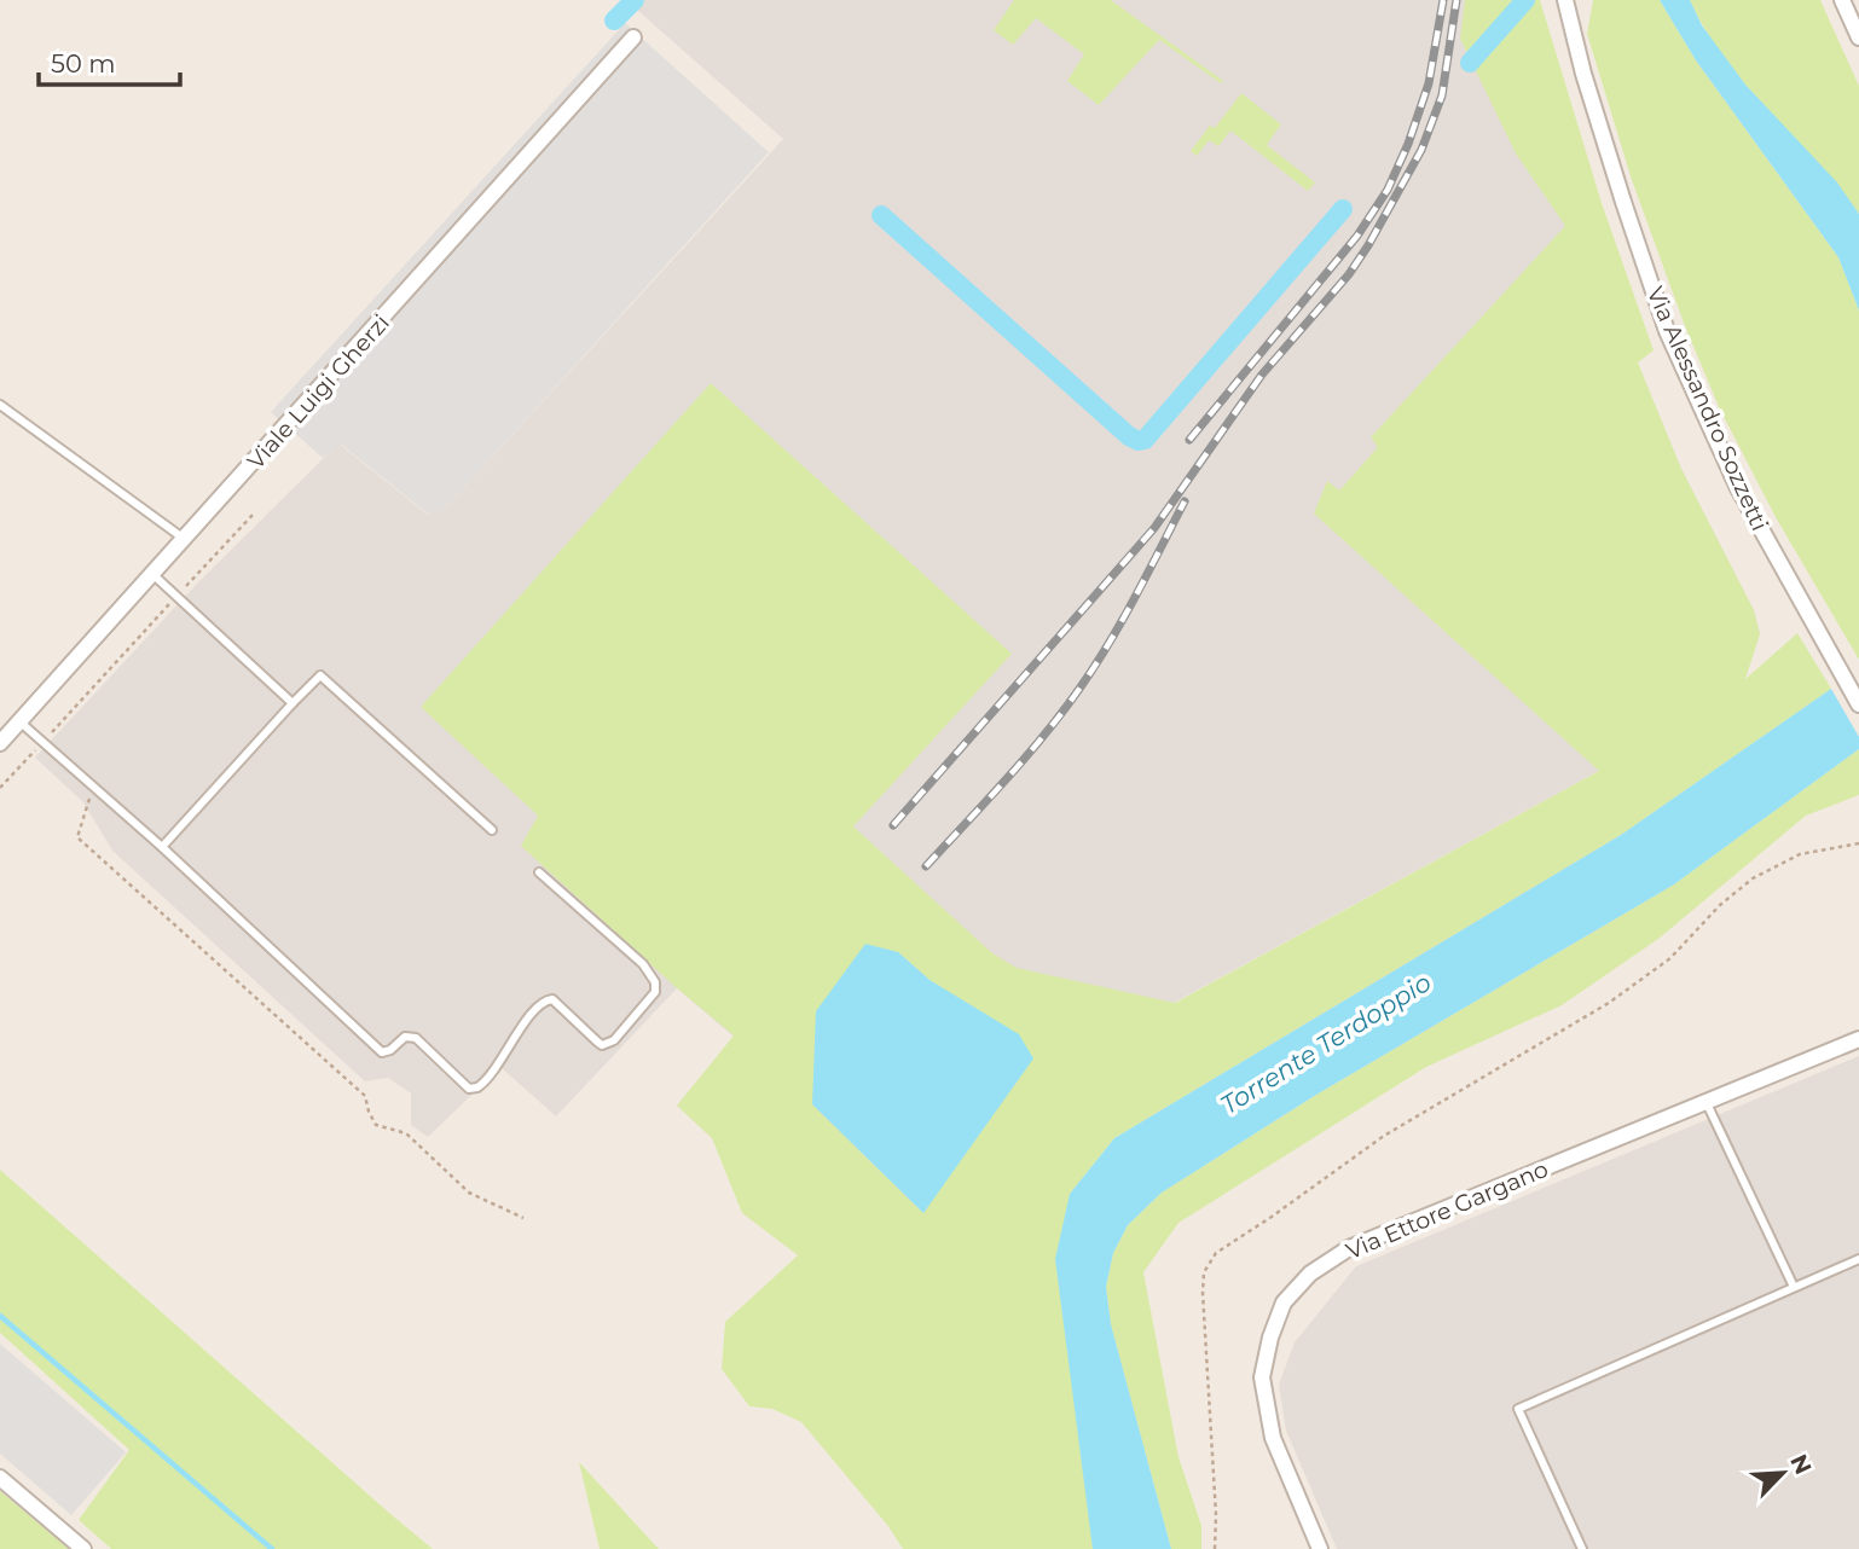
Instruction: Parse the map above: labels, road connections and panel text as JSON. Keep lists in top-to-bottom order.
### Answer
{
  "streets": {
    "street": ["Viale Luigi Gherzi", "Via Alessandro Sozzetti", "Via Ettore Gargano"]
  },
  "water": ["Torrente Terdoppio"],
  "scale_bar": "50 m",
  "north": "top right"
}
